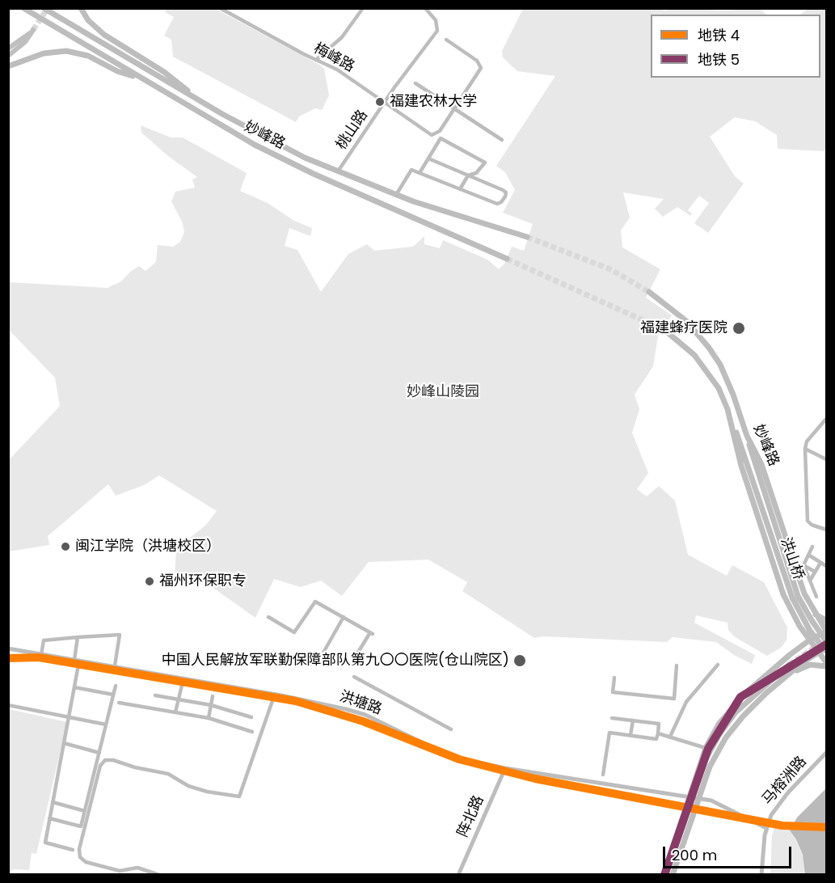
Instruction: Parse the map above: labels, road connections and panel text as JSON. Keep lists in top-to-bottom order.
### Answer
{
  "streets": {
    "main road": ["妙峰路", "洪山桥"],
    "street": [
      "梅峰路",
      "桃山路",
      "洪塘路",
      "马榕洲路",
      "阵北路"
    ]
  },
  "crossings": [
    ["梅峰路", "桃山路"],
    ["桃山路", "妙峰路"],
    ["妙峰路", "洪山桥"],
    ["洪塘路", "马榕洲路"],
    ["洪塘路", "阵北路"]
  ],
  "parks": ["妙峰山陵园"],
  "places": [
    "福建农林大学",
    "福建蜂疗医院",
    "闽江学院（洪塘校区）",
    "福州环保职专",
    "中国人民解放军联勤保障部队第九〇〇医院(仓山院区)"
  ],
  "lines": ["metro line 5", "metro line 4"],
  "legend": ["地铁 4", "地铁 5"],
  "scale_bar": "200 m"
}
